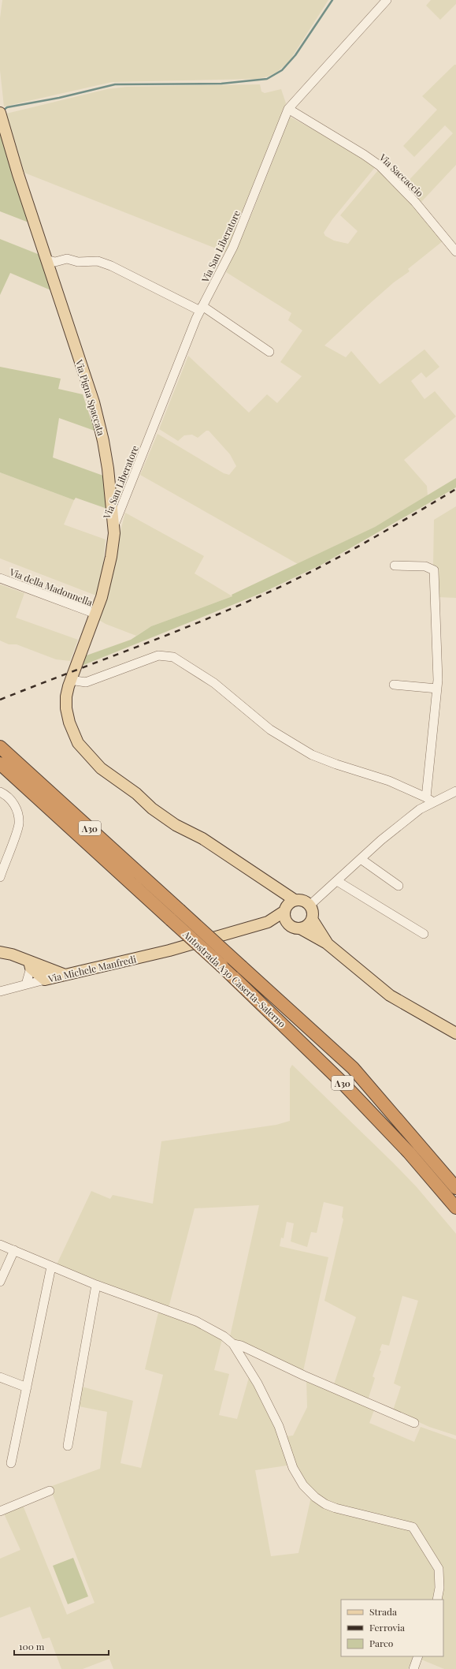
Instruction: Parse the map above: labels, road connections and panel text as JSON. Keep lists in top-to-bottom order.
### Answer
{
  "streets": {
    "highway": ["A30", "Autostrada A30 Caserta-Salerno"],
    "main road": ["Via Pigna Spaccata", "Via Michele Manfredi"],
    "street": ["Via Saccaccio", "Via San Liberatore", "Via della Madonnella"]
  },
  "crossings": [
    ["Via Saccaccio", "Via San Liberatore"],
    ["Via San Liberatore", "Via Pigna Spaccata"],
    ["Via Pigna Spaccata", "Via della Madonnella"]
  ],
  "legend": ["Strada", "Ferrovia", "Parco"],
  "scale_bar": "100 m"
}
